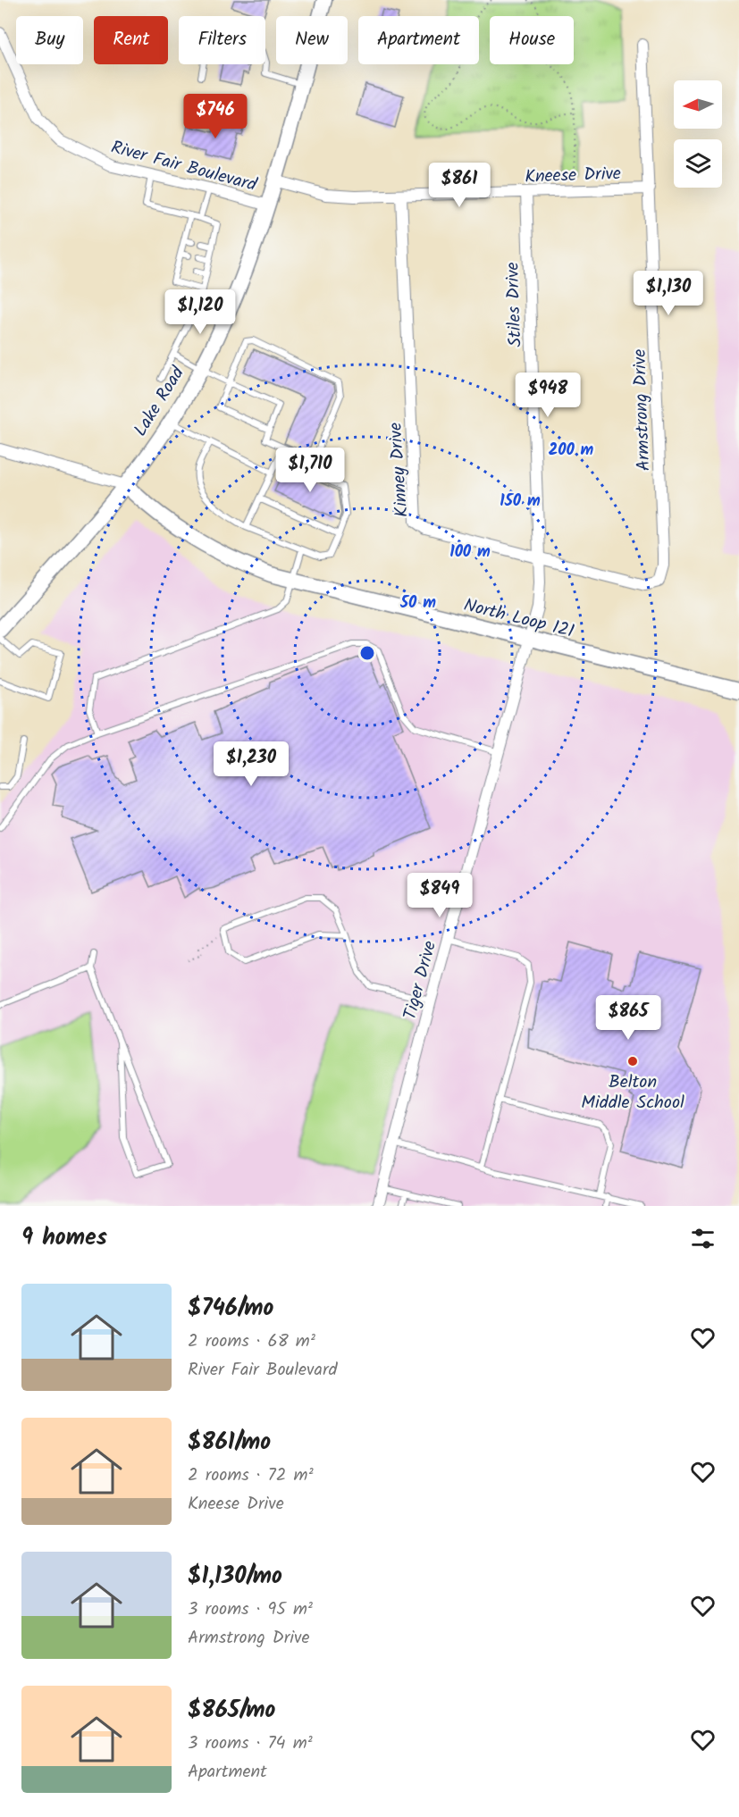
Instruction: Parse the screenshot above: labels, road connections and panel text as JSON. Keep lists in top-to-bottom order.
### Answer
{
  "streets": {
    "main road": ["Lake Road", "North Loop 121"],
    "street": [
      "River Fair Boulevard",
      "Kneese Drive",
      "Stiles Drive",
      "Armstrong Drive",
      "Kinney Drive",
      "Tiger Drive"
    ]
  },
  "crossings": [
    ["River Fair Boulevard", "Lake Road"],
    ["Kneese Drive", "Stiles Drive"],
    ["Kneese Drive", "Lake Road"],
    ["Kneese Drive", "Armstrong Drive"],
    ["Kneese Drive", "Kinney Drive"],
    ["Stiles Drive", "Kinney Drive"],
    ["Stiles Drive", "North Loop 121"],
    ["Stiles Drive", "Tiger Drive"],
    ["Lake Road", "North Loop 121"],
    ["Armstrong Drive", "Kinney Drive"],
    ["North Loop 121", "Tiger Drive"]
  ],
  "places": ["Belton Middle School"],
  "north": "left",
  "page": {
    "chip": [
      "Buy",
      "Rent",
      "Filters",
      "New",
      "Apartment",
      "House"
    ],
    "price": [
      "$746",
      "$861",
      "$1,130",
      "$1,120",
      "$948",
      "$1,710",
      "$1,230",
      "$849",
      "$865"
    ],
    "heading": "9 homes",
    "list": [
      {
        "name": "$746/mo",
        "note": "2 rooms · 68 m² · River Fair Boulevard"
      },
      {
        "name": "$861/mo",
        "note": "2 rooms · 72 m² · Kneese Drive"
      },
      {
        "name": "$1,130/mo",
        "note": "3 rooms · 95 m² · Armstrong Drive"
      },
      {
        "name": "$865/mo",
        "note": "3 rooms · 74 m² · Apartment"
      }
    ]
  },
  "rings": [
    "200 m",
    "150 m",
    "100 m",
    "50 m"
  ]
}
